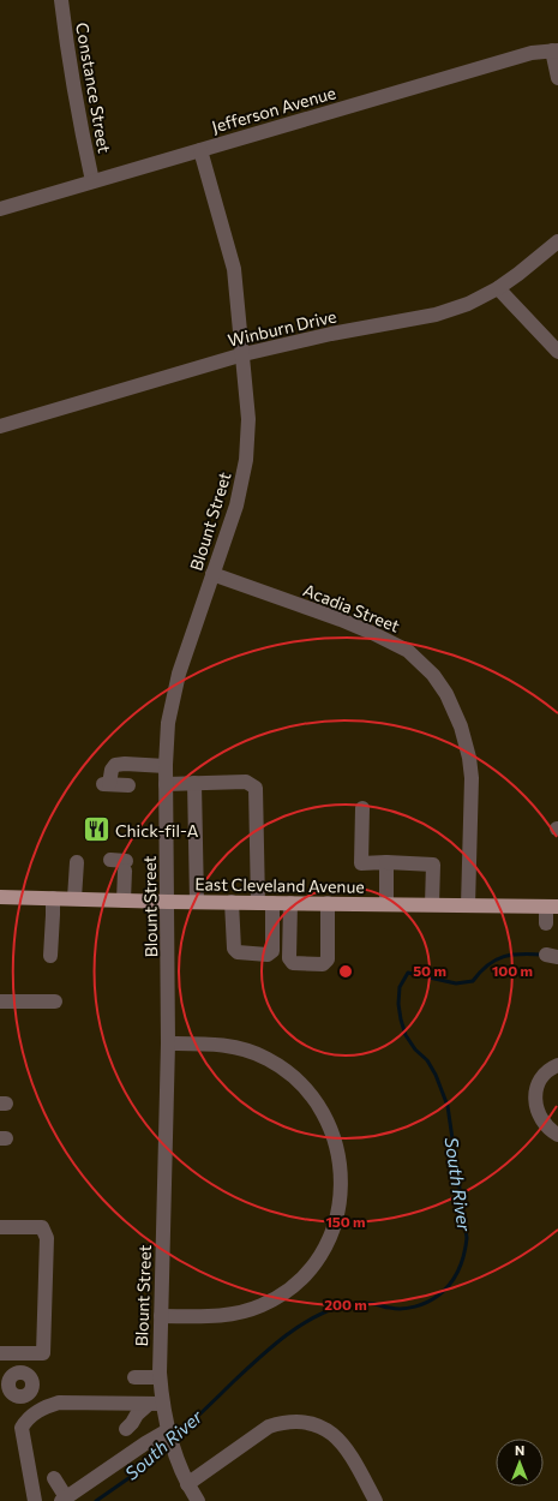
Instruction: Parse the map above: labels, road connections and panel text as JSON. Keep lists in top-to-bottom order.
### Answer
{
  "streets": {
    "main road": ["East Cleveland Avenue"],
    "street": [
      "Constance Street",
      "Jefferson Avenue",
      "Winburn Drive",
      "Blount Street",
      "Acadia Street"
    ]
  },
  "crossings": [
    ["Constance Street", "Jefferson Avenue"],
    ["Jefferson Avenue", "Blount Street"],
    ["Winburn Drive", "Blount Street"],
    ["Blount Street", "Acadia Street"],
    ["Blount Street", "East Cleveland Avenue"],
    ["Acadia Street", "East Cleveland Avenue"]
  ],
  "water": ["South River"],
  "places": {
    "restaurant": ["Chick-fil-A"]
  },
  "north": "top",
  "rings": [
    "50 m",
    "100 m",
    "150 m",
    "200 m"
  ]
}
